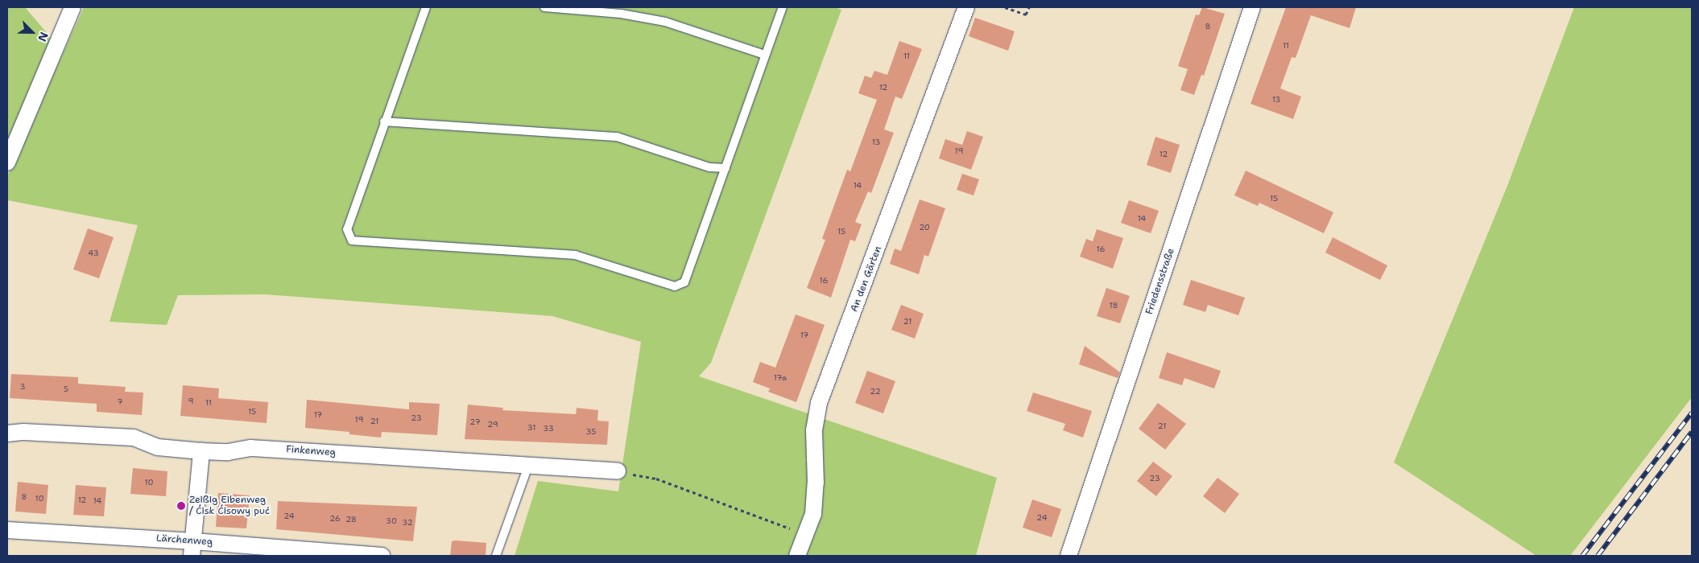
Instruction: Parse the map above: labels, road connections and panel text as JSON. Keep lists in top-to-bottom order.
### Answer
{
  "streets": {
    "street": [
      "An den Gärten",
      "Friedensstraße",
      "Finkenweg",
      "Lärchenweg"
    ]
  },
  "places": ["Zeißig Eibenweg / Ćisk Ćisowy puć"],
  "house_numbers": [
    "8",
    "11",
    "11",
    "12",
    "13",
    "13",
    "19",
    "12",
    "14",
    "15",
    "14",
    "20",
    "15",
    "16",
    "43",
    "16",
    "18",
    "21",
    "17",
    "17a",
    "3",
    "5",
    "22",
    "9",
    "7",
    "11",
    "15",
    "17",
    "23",
    "19",
    "21",
    "27",
    "29",
    "21",
    "31",
    "33",
    "35",
    "23",
    "10",
    "8",
    "10",
    "12",
    "14",
    "24",
    "24",
    "26",
    "28",
    "30",
    "32"
  ],
  "north": "bottom right"
}
